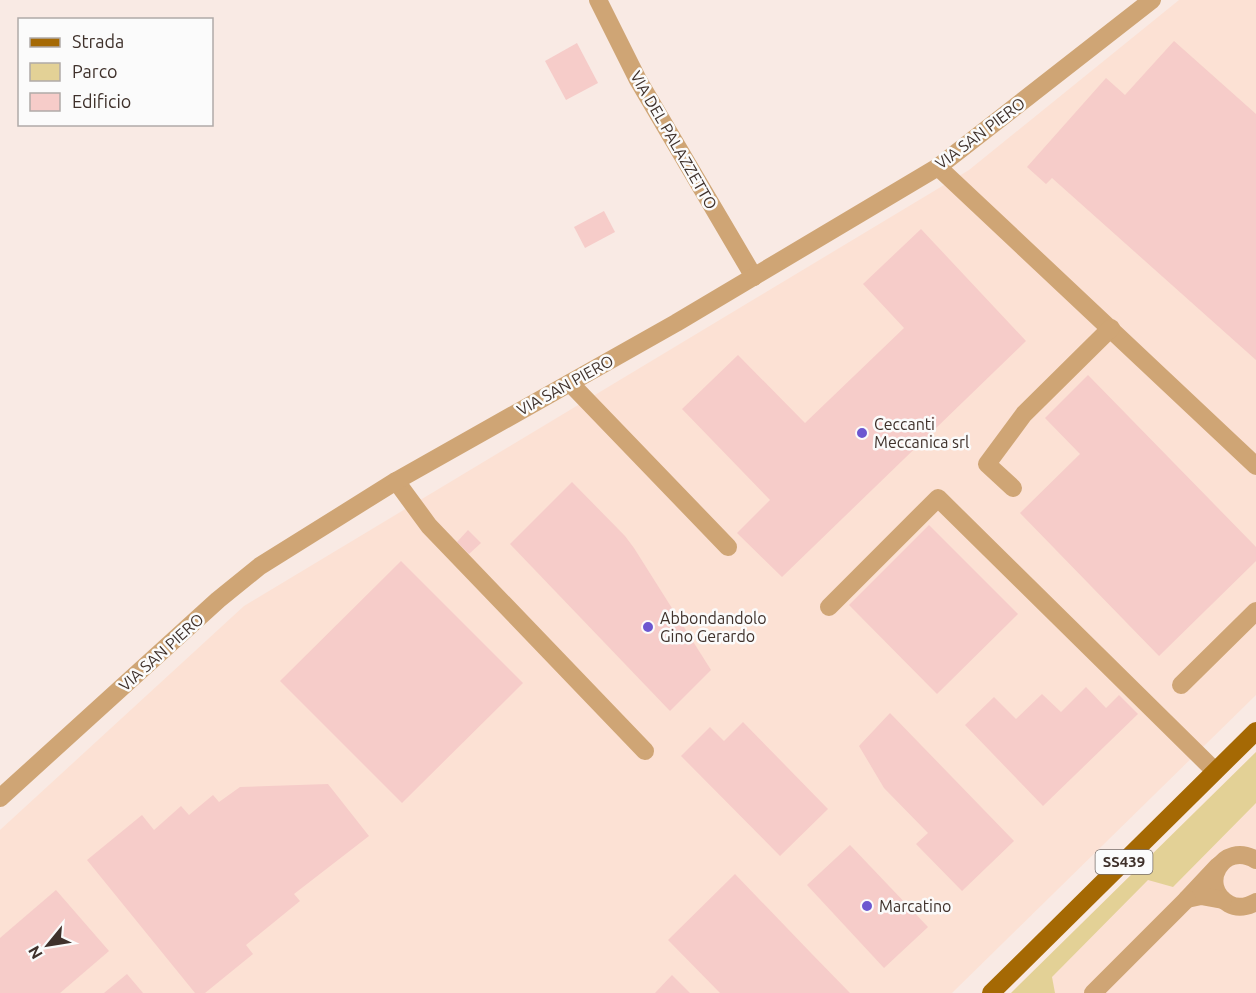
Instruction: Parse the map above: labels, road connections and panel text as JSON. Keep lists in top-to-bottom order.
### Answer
{
  "streets": {
    "main road": ["SS439"],
    "street": ["VIA SAN PIERO", "VIA DEL PALAZZETTO"]
  },
  "crossings": [
    ["VIA SAN PIERO", "VIA DEL PALAZZETTO"]
  ],
  "places": ["Ceccanti Meccanica srl", "Abbondandolo Gino Gerardo", "Marcatino"],
  "legend": ["Strada", "Parco", "Edificio"],
  "north": "bottom left"
}
